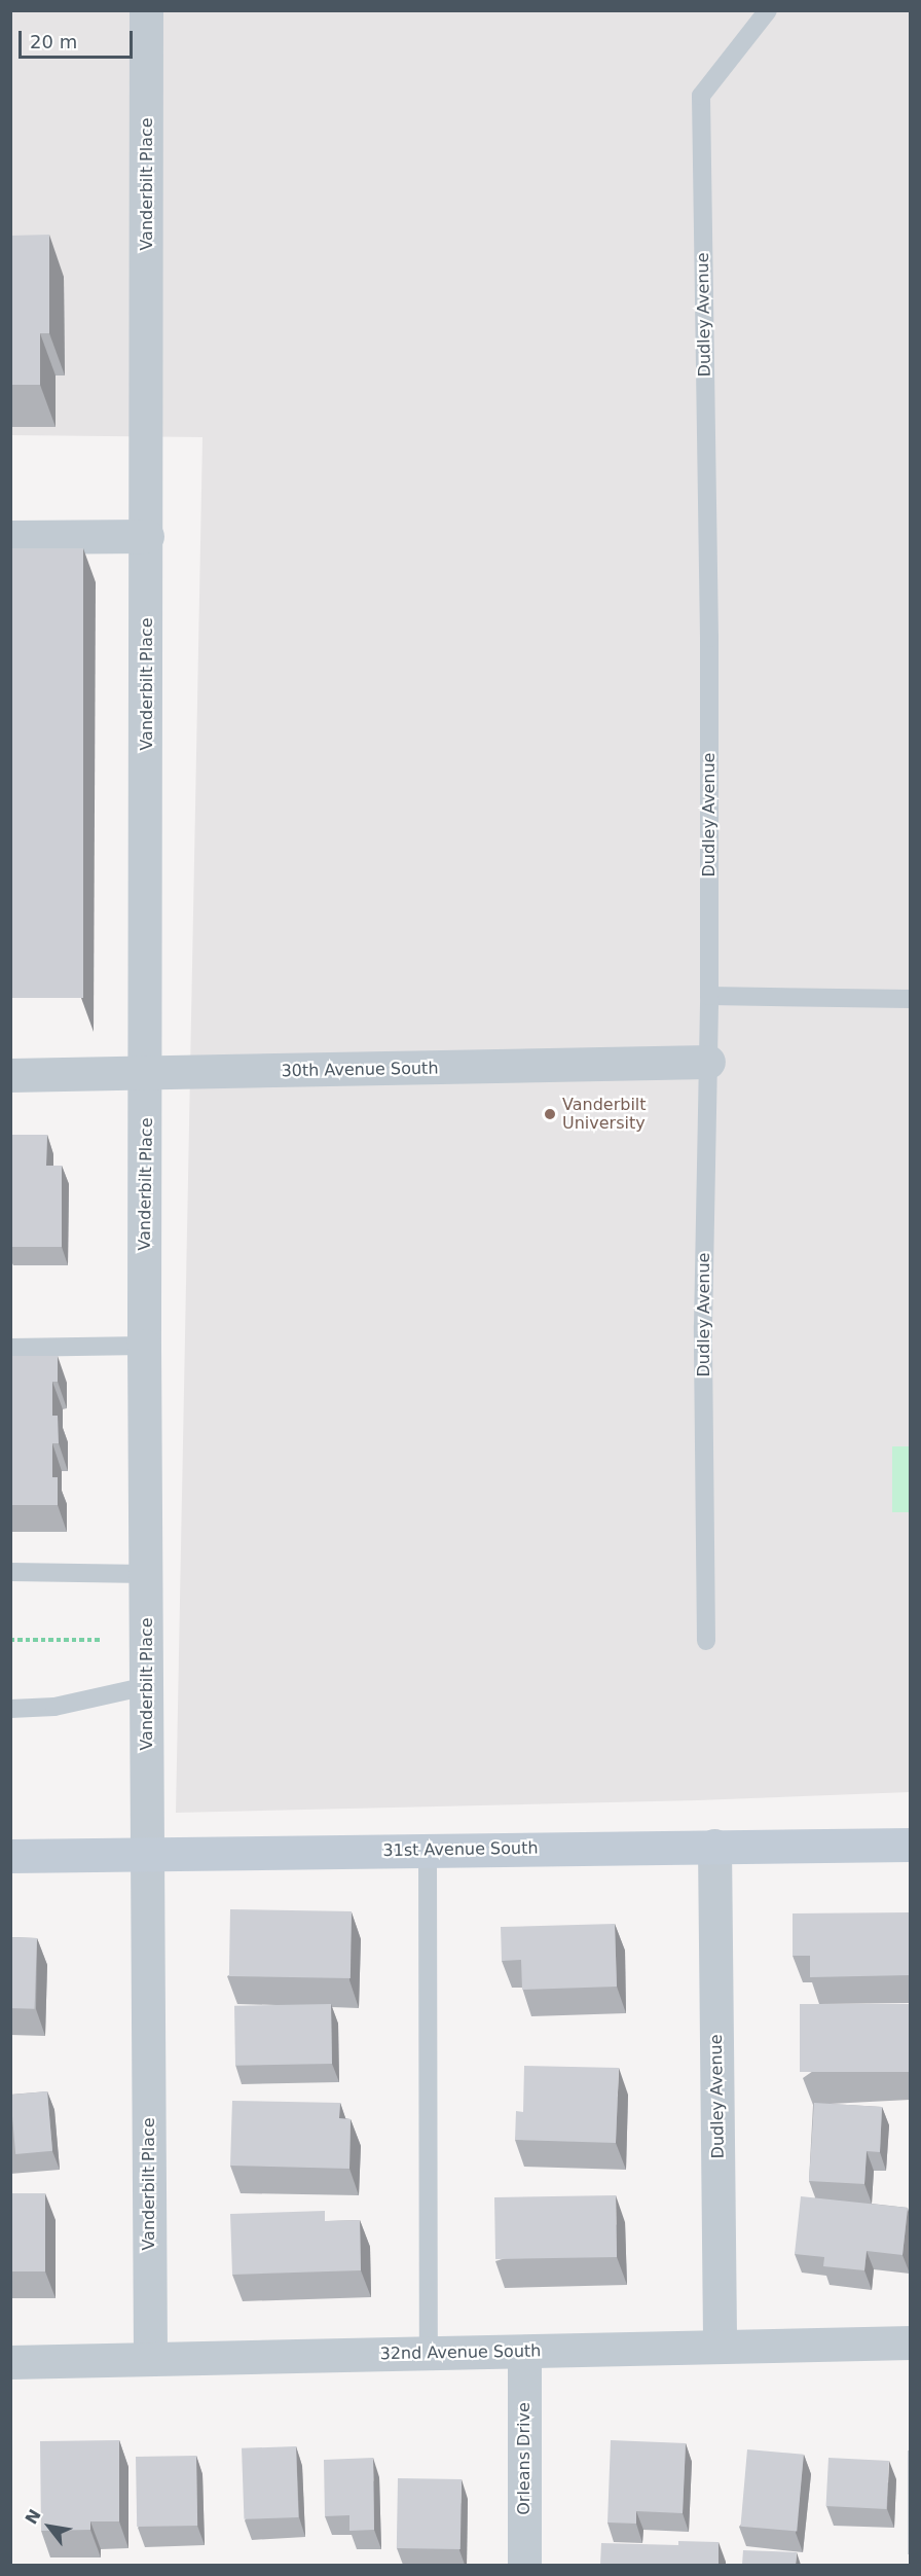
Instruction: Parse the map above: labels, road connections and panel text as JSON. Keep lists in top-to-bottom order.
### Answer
{
  "streets": {
    "main road": ["31st Avenue South"],
    "street": [
      "Vanderbilt Place",
      "Dudley Avenue",
      "30th Avenue South",
      "32nd Avenue South",
      "Orleans Drive"
    ]
  },
  "crossings": [
    ["Vanderbilt Place", "30th Avenue South"],
    ["Vanderbilt Place", "31st Avenue South"],
    ["Vanderbilt Place", "32nd Avenue South"],
    ["Dudley Avenue", "30th Avenue South"],
    ["Dudley Avenue", "31st Avenue South"],
    ["Dudley Avenue", "32nd Avenue South"],
    ["32nd Avenue South", "Orleans Drive"]
  ],
  "places": ["Vanderbilt University"],
  "scale_bar": "20 m",
  "north": "top left"
}
